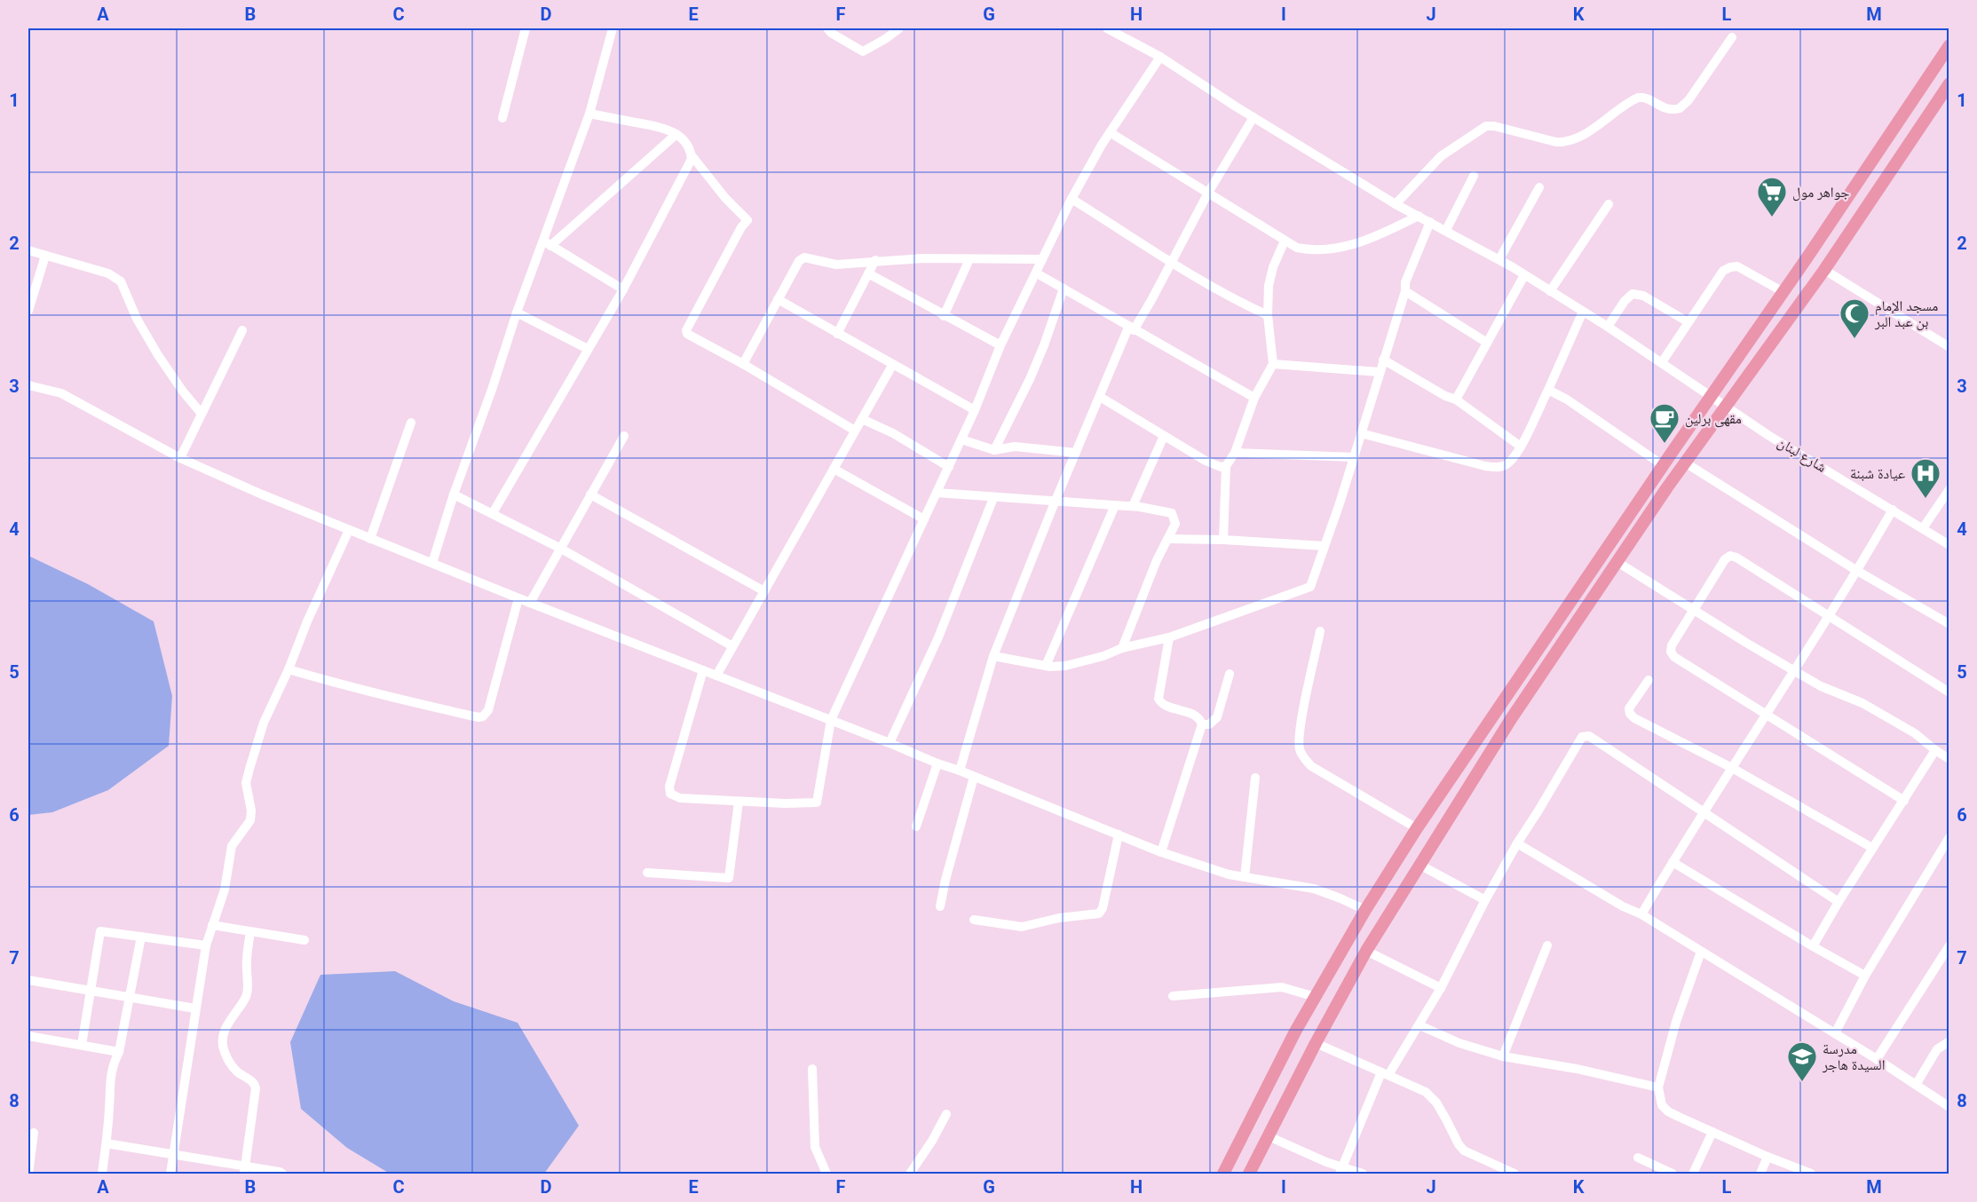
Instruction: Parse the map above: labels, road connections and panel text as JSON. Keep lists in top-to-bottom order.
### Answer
{
  "streets": {
    "street": ["شارع لبنان"]
  },
  "places": {
    "supermarket": ["جواهر مول"],
    "mosque": ["مسجد الإمام بن عبد البر"],
    "cafe": ["مقهى برلين"],
    "hospital": ["عيادة شبنة"],
    "school or university": ["مدرسة السيدة هاجر"]
  },
  "grid": {
    "columns": [
      "A",
      "B",
      "C",
      "D",
      "E",
      "F",
      "G",
      "H",
      "I",
      "J",
      "K",
      "L",
      "M"
    ],
    "rows": [
      "1",
      "2",
      "3",
      "4",
      "5",
      "6",
      "7",
      "8"
    ]
  }
}
